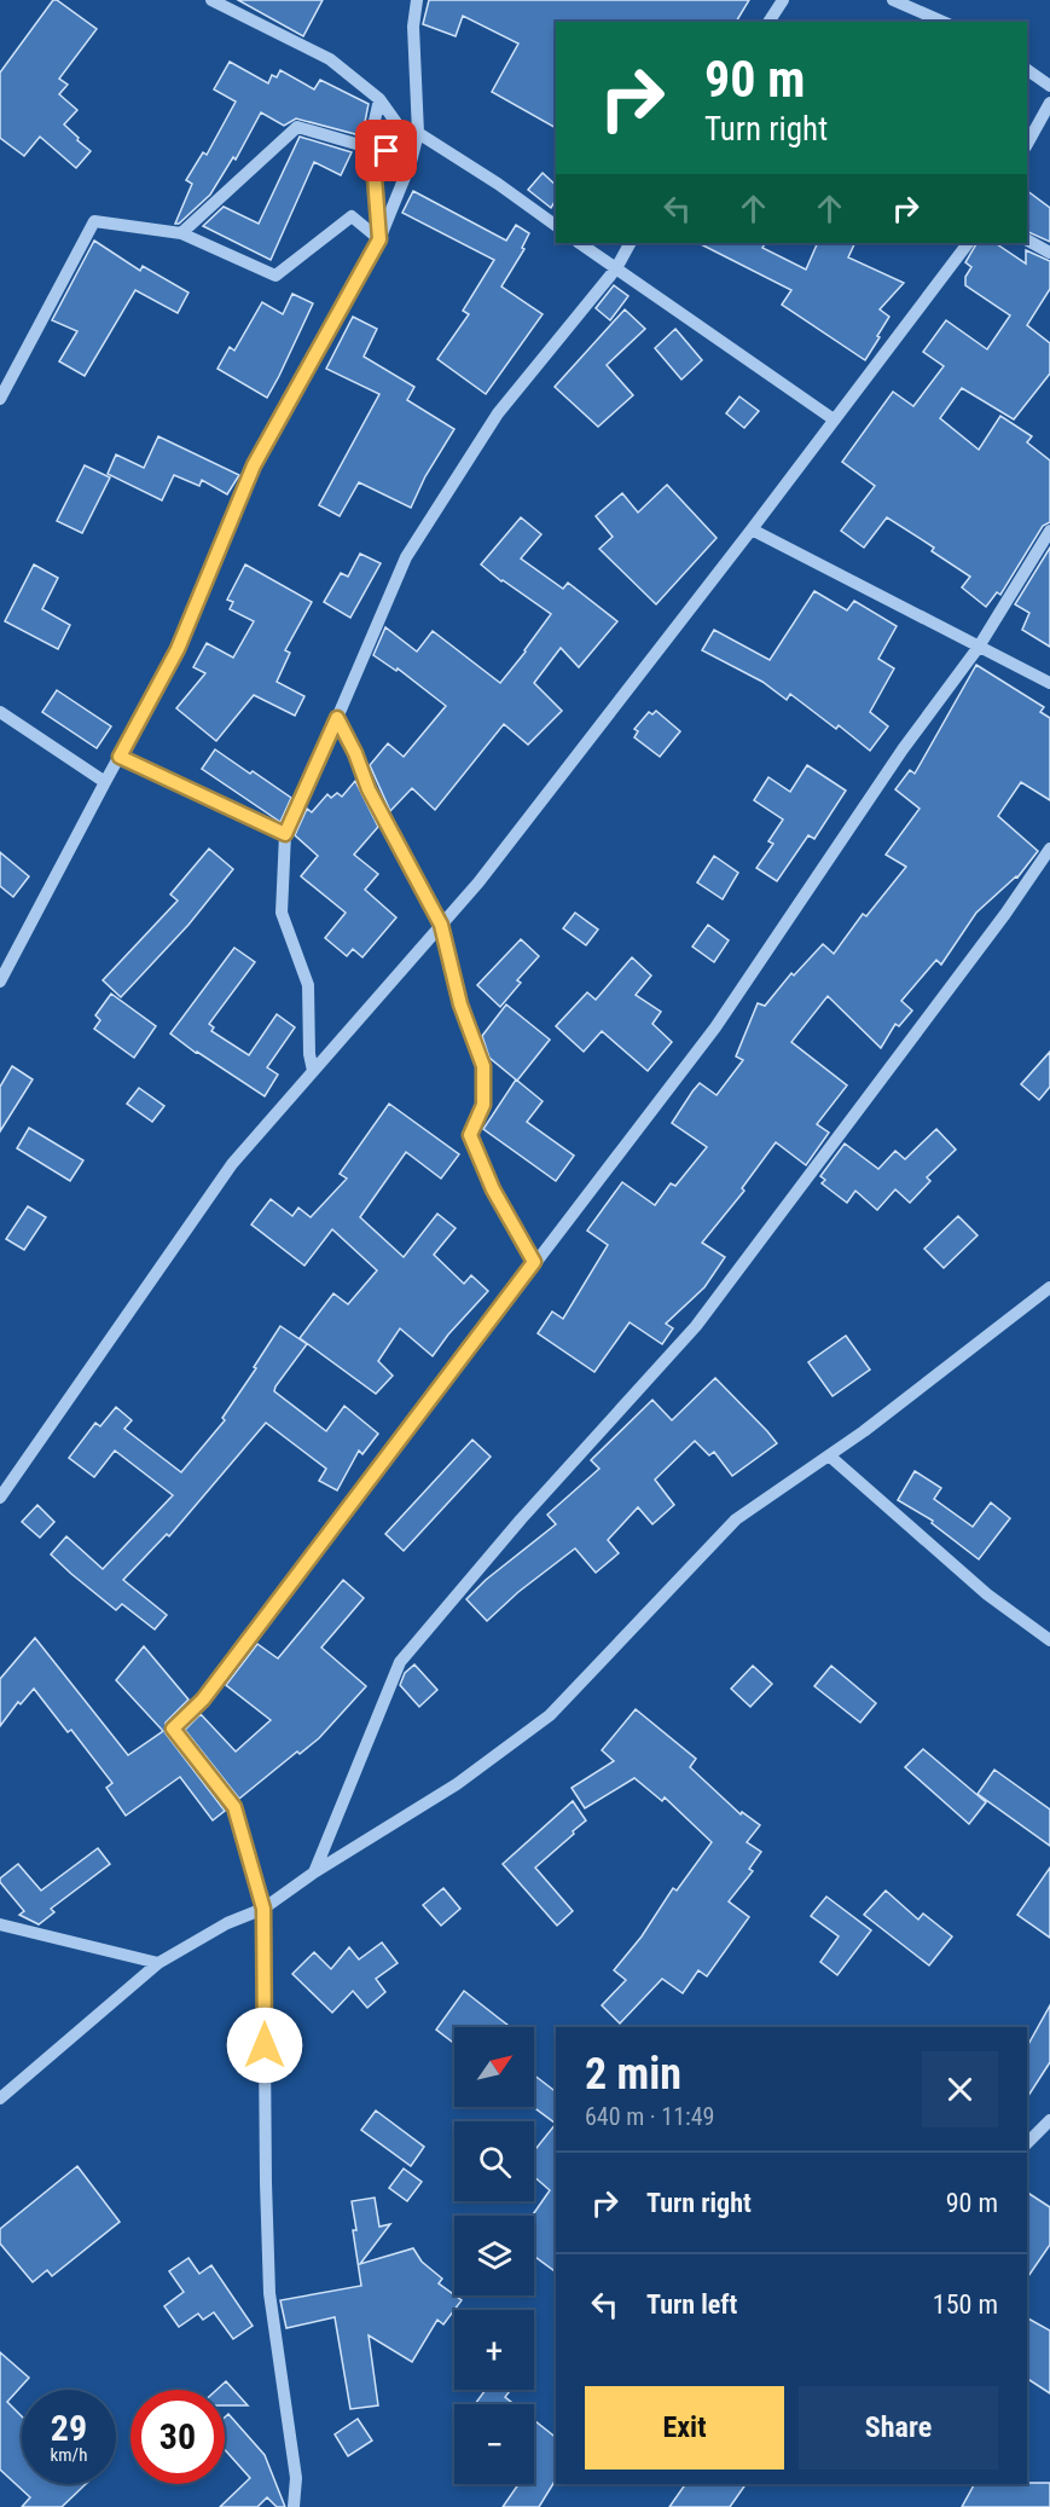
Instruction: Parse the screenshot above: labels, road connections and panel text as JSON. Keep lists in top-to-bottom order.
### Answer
{
  "north": "top right",
  "page": {
    "turn": ["90 m", "Turn right"],
    "map_buttons": ["+", "−"],
    "heading": ["2 min", "640 m · 11:49"],
    "list": [
      {
        "name": "Turn right",
        "value": "90 m"
      },
      {
        "name": "Turn left",
        "value": "150 m"
      }
    ],
    "buttons": ["Exit", "Share"],
    "speed": "29 km/h",
    "limit": "30"
  }
}
